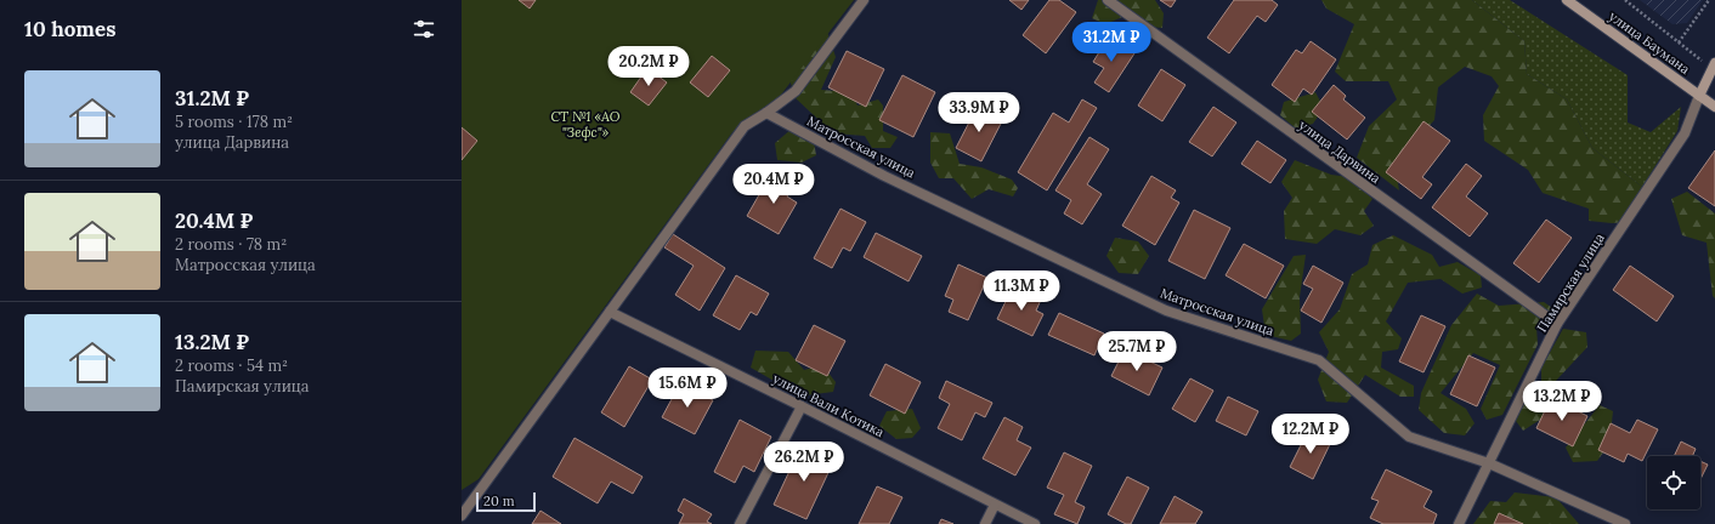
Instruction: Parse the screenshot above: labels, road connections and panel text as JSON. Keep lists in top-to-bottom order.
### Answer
{
  "streets": {
    "street": [
      "улица Баумана",
      "Матросская улица",
      "улица Дарвина",
      "Памирская улица",
      "улица Вали Котика"
    ]
  },
  "crossings": [
    ["улица Баумана", "Памирская улица"],
    ["Матросская улица", "Памирская улица"],
    ["улица Дарвина", "Памирская улица"]
  ],
  "parks": ["СТ №1 «АО \"Зефс\"»"],
  "scale_bar": "20 m",
  "page": {
    "heading": "10 homes",
    "price": [
      "31.2M ₽",
      "20.2M ₽",
      "33.9M ₽",
      "20.4M ₽",
      "11.3M ₽",
      "25.7M ₽",
      "15.6M ₽",
      "13.2M ₽",
      "12.2M ₽",
      "26.2M ₽"
    ],
    "list": [
      {
        "name": "31.2M ₽",
        "note": "5 rooms · 178 m² · улица Дарвина"
      },
      {
        "name": "20.4M ₽",
        "note": "2 rooms · 78 m² · Матросская улица"
      },
      {
        "name": "13.2M ₽",
        "note": "2 rooms · 54 m² · Памирская улица"
      }
    ],
    "scale": "20 m"
  }
}
